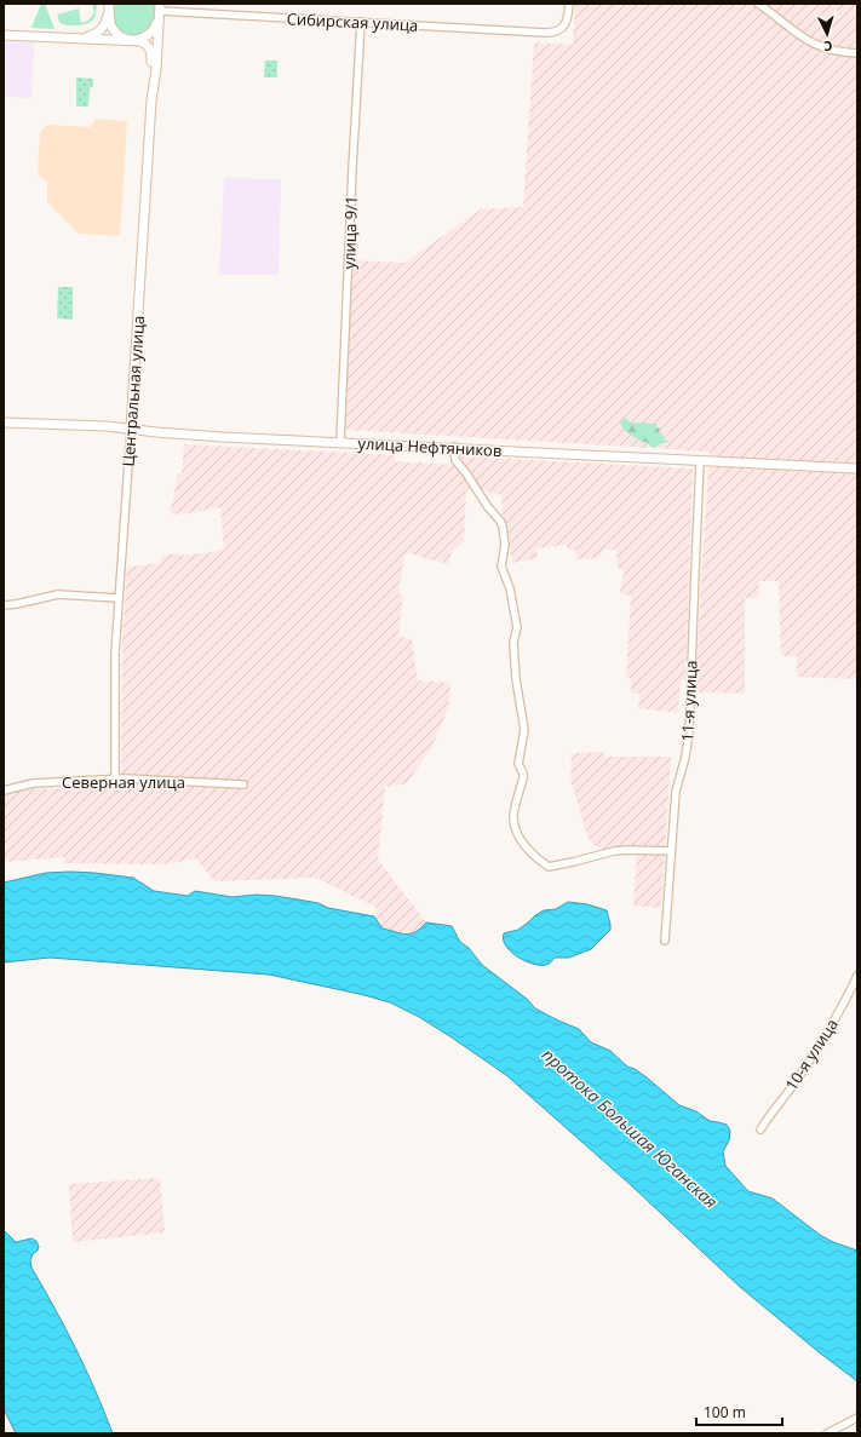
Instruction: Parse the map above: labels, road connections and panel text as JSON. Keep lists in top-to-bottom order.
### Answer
{
  "streets": {
    "street": [
      "Сибирская улица",
      "улица 9/1",
      "Центральная улица",
      "улица Нефтяников",
      "11-я улица",
      "Северная улица",
      "10-я улица"
    ]
  },
  "crossings": [
    ["Сибирская улица", "улица 9/1"],
    ["Сибирская улица", "Центральная улица"],
    ["улица 9/1", "улица Нефтяников"],
    ["Центральная улица", "улица Нефтяников"],
    ["Центральная улица", "Северная улица"],
    ["улица Нефтяников", "11-я улица"]
  ],
  "water": ["протока Большая Юганская"],
  "scale_bar": "100 m",
  "north": "bottom"
}
